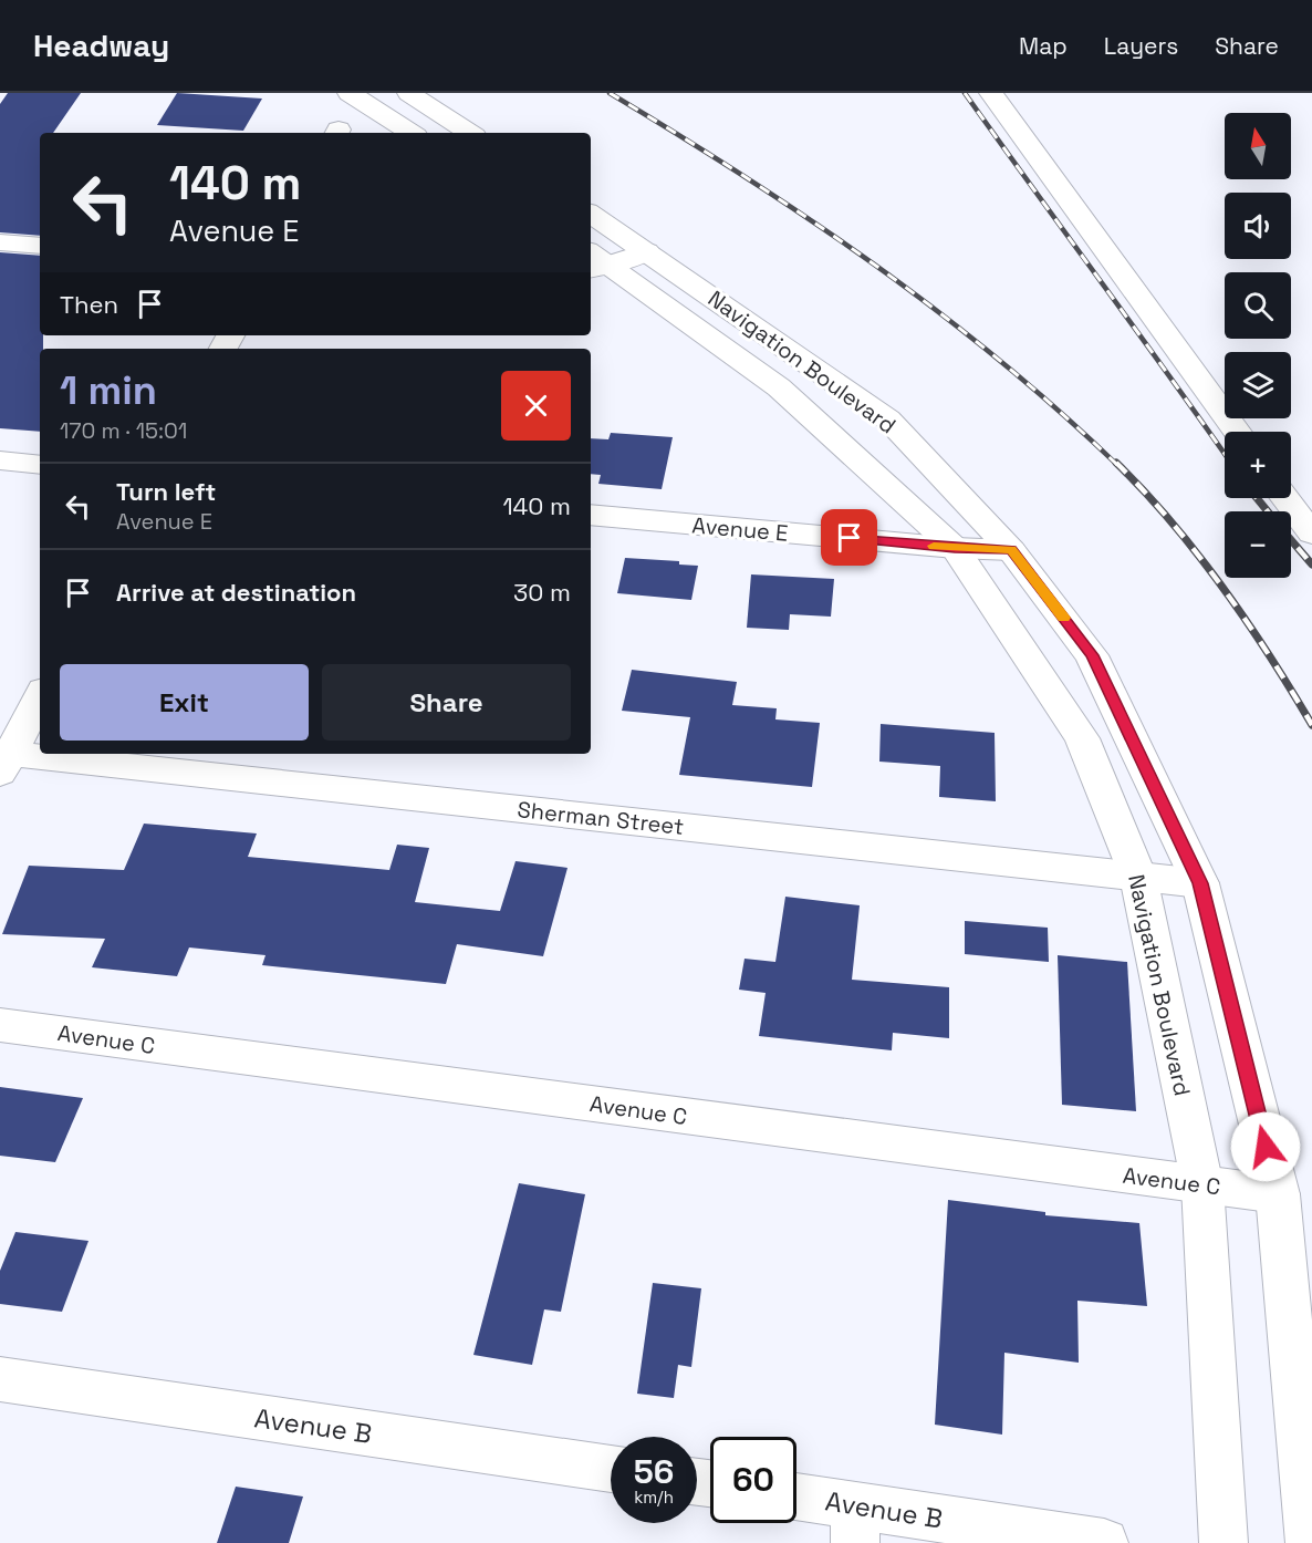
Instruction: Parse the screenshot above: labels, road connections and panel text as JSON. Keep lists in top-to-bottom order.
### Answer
{
  "streets": {
    "main road": [
      "Navigation Boulevard",
      "Avenue E",
      "Sherman Street",
      "Avenue C",
      "Avenue B"
    ]
  },
  "crossings": [
    ["Navigation Boulevard", "Avenue E"],
    ["Navigation Boulevard", "Sherman Street"],
    ["Navigation Boulevard", "Avenue C"]
  ],
  "north": "top",
  "page": {
    "header": "Headway",
    "nav": ["Map", "Layers", "Share"],
    "map_buttons": ["+", "−"],
    "turn": ["140 m", "Avenue E"],
    "then": "Then",
    "heading": ["1 min", "170 m · 15:01"],
    "list": [
      {
        "name": "Turn left",
        "note": "Avenue E",
        "value": "140 m"
      },
      {
        "name": "Arrive at destination",
        "value": "30 m"
      }
    ],
    "buttons": ["Exit", "Share"],
    "speed": "56 km/h",
    "limit": "60"
  }
}
